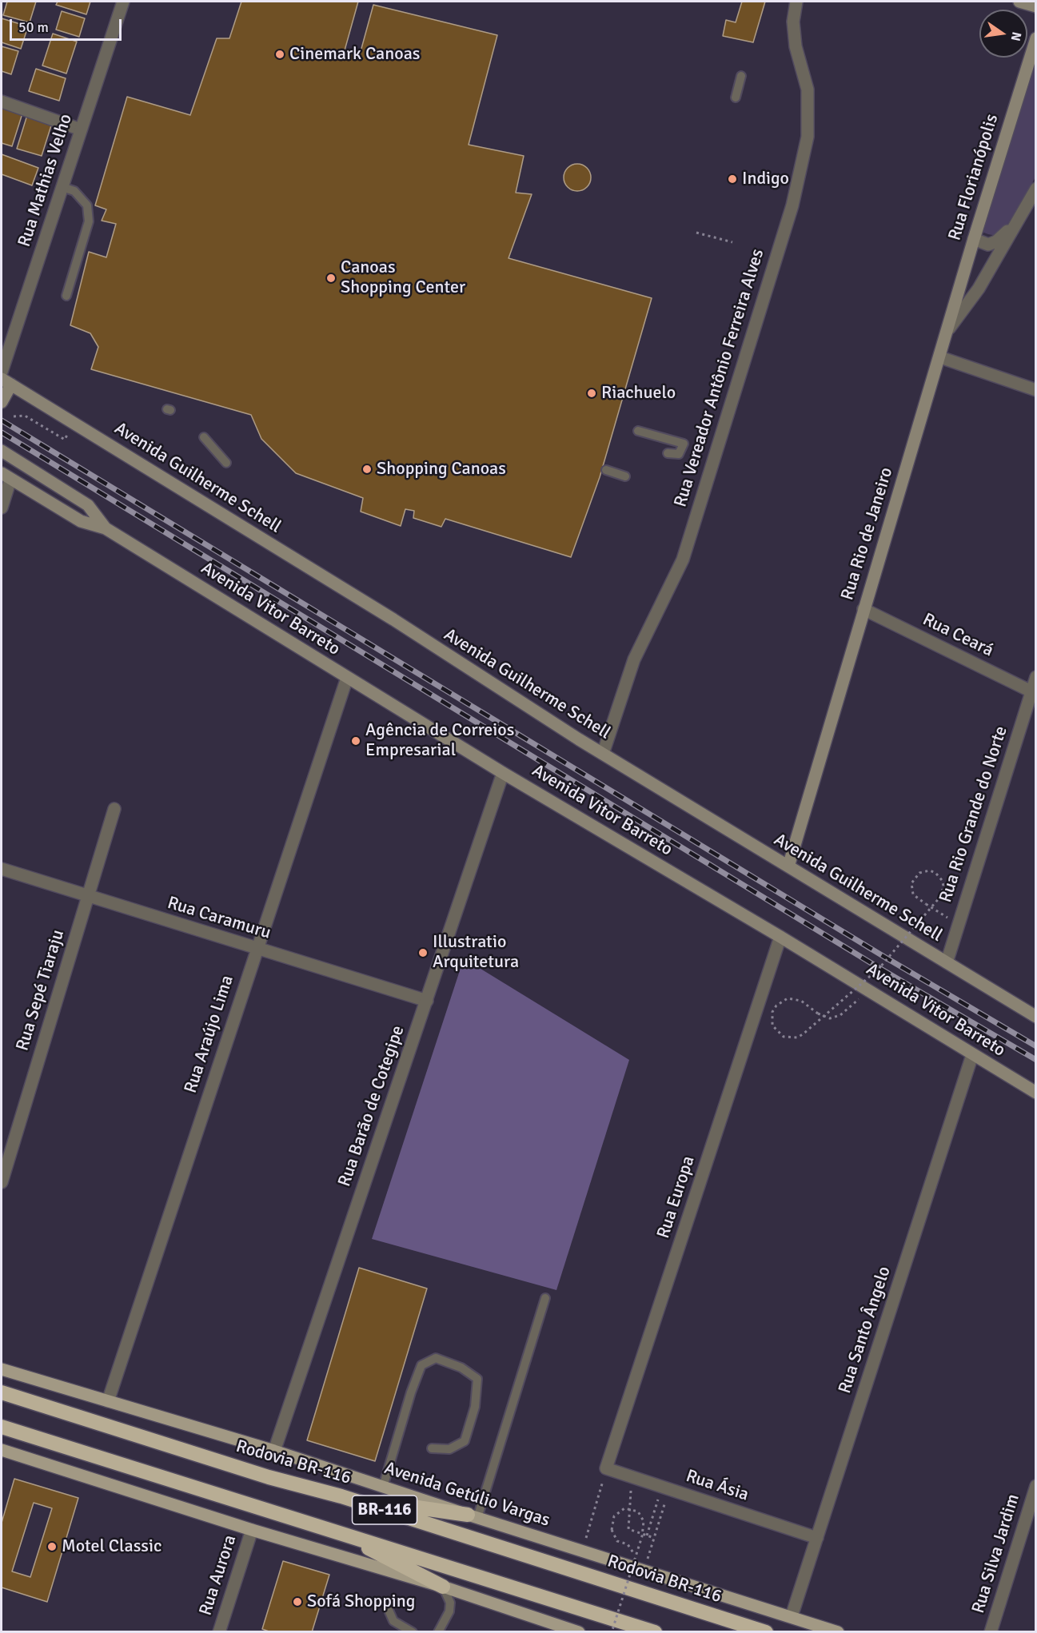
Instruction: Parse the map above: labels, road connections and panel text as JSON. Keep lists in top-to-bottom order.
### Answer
{
  "streets": {
    "highway": ["Rodovia BR-116", "BR-116"],
    "main road": [
      "Rua Florianópolis",
      "Avenida Guilherme Schell",
      "Rua Rio de Janeiro",
      "Avenida Vitor Barreto",
      "Avenida Getúlio Vargas"
    ],
    "street": [
      "Rua Mathias Velho",
      "Rua Vereador Antônio Ferreira Alves",
      "Rua Ceará",
      "Rua Rio Grande do Norte",
      "Rua Caramuru",
      "Rua Sepé Tiaraju",
      "Rua Araújo Lima",
      "Rua Barão de Cotegipe",
      "Rua Europa",
      "Rua Santo Ângelo",
      "Rua Ásia",
      "Rua Silva Jardim",
      "Rua Aurora"
    ]
  },
  "crossings": [
    ["Rua Florianópolis", "Rua Rio de Janeiro"],
    ["Rua Vereador Antônio Ferreira Alves", "Avenida Guilherme Schell"],
    ["Avenida Guilherme Schell", "Rua Rio de Janeiro"],
    ["Avenida Guilherme Schell", "Rua Rio Grande do Norte"],
    ["Rua Rio de Janeiro", "Rua Ceará"],
    ["Avenida Vitor Barreto", "Rua Araújo Lima"],
    ["Avenida Vitor Barreto", "Rua Barão de Cotegipe"],
    ["Avenida Vitor Barreto", "Rua Europa"],
    ["Avenida Vitor Barreto", "Rua Santo Ângelo"],
    ["Rua Ceará", "Rua Rio Grande do Norte"],
    ["Rua Caramuru", "Rua Sepé Tiaraju"],
    ["Rua Caramuru", "Rua Araújo Lima"],
    ["Rua Caramuru", "Rua Barão de Cotegipe"],
    ["Rua Araújo Lima", "Avenida Getúlio Vargas"],
    ["Rua Barão de Cotegipe", "Avenida Getúlio Vargas"],
    ["Rua Europa", "Rua Ásia"],
    ["Rua Santo Ângelo", "Rua Ásia"],
    ["Rua Santo Ângelo", "Avenida Getúlio Vargas"],
    ["Rodovia BR-116", "BR-116"],
    ["Avenida Getúlio Vargas", "BR-116"]
  ],
  "places": [
    "Cinemark Canoas",
    "Indigo",
    "Canoas Shopping Center",
    "Riachuelo",
    "Shopping Canoas",
    "Agência de Correios Empresarial",
    "Illustratio Arquitetura",
    "Motel Classic",
    "Sofá Shopping"
  ],
  "scale_bar": "50 m",
  "north": "right"
}
